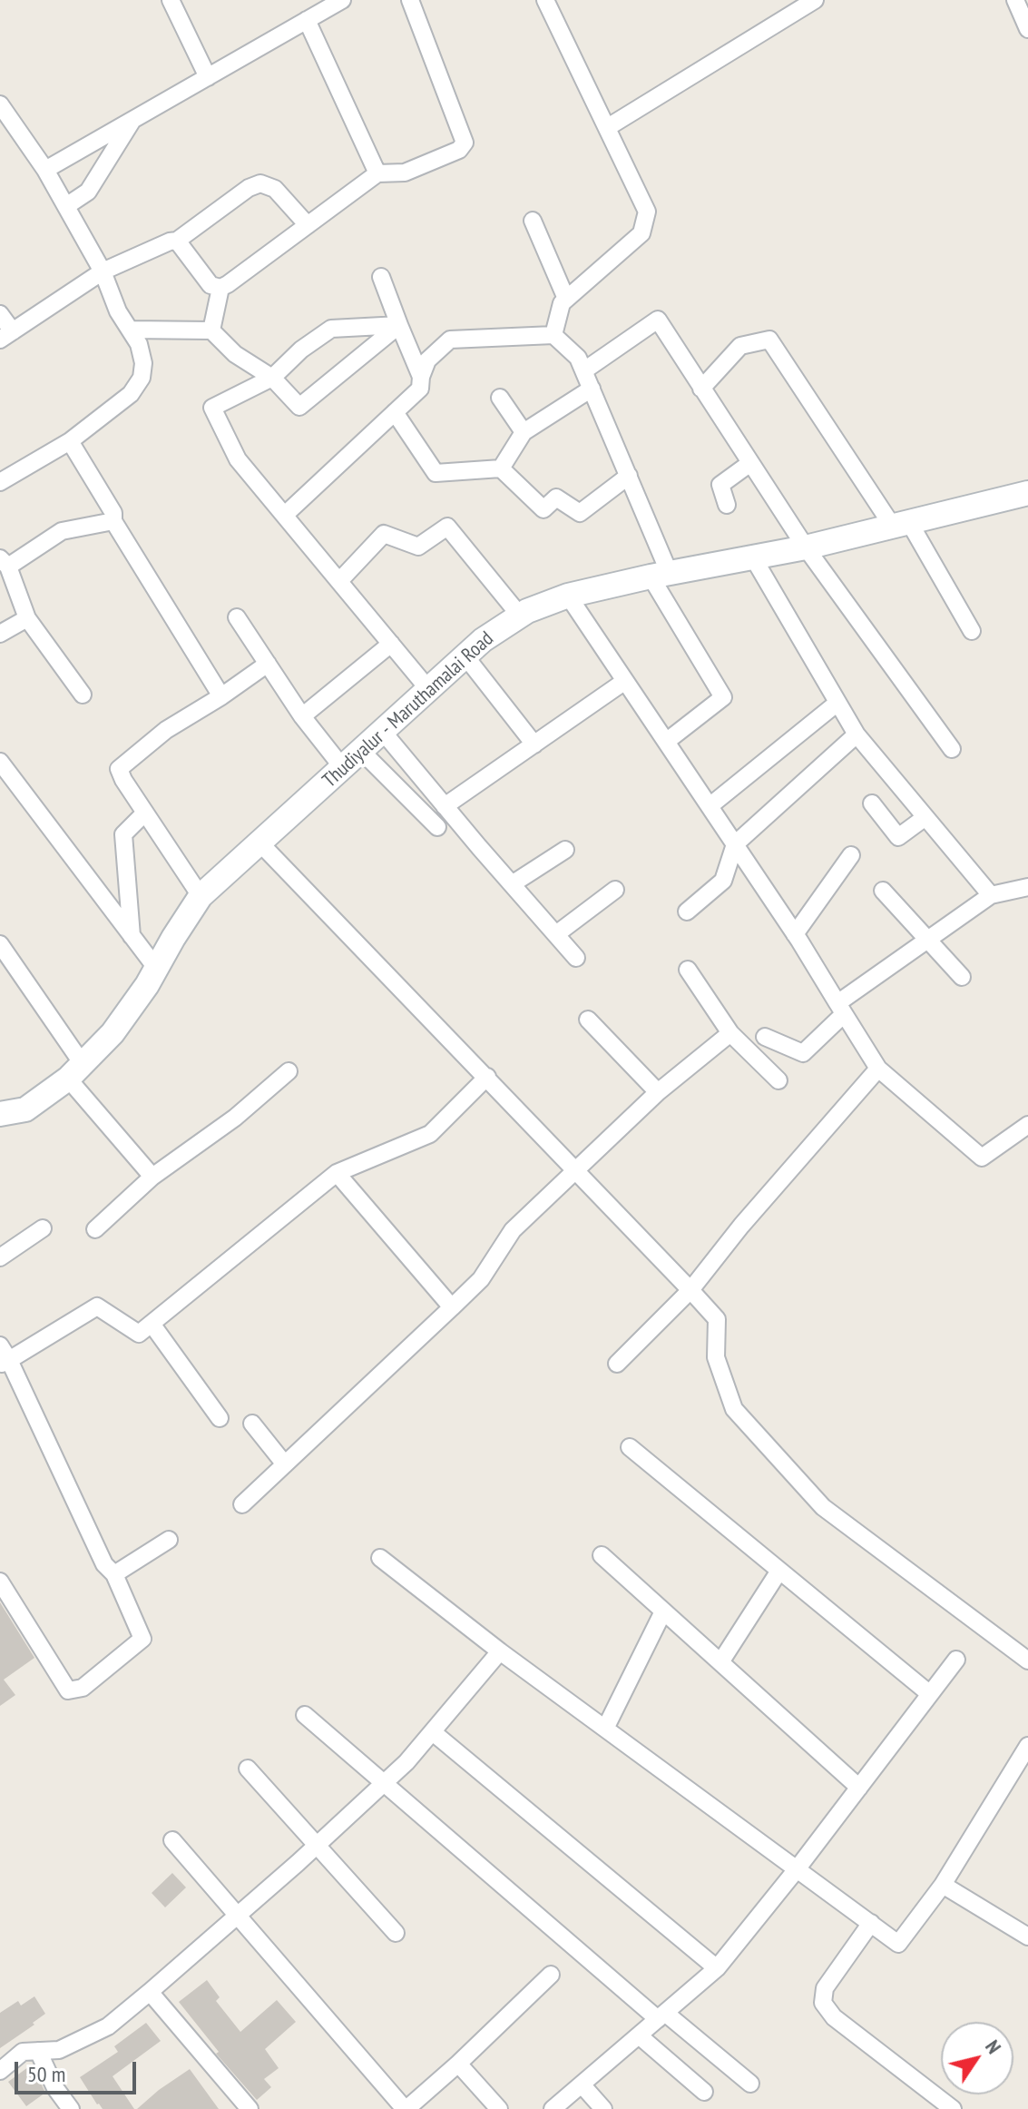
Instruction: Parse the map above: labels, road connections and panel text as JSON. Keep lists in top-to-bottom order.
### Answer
{
  "streets": {
    "main road": ["Thudiyalur - Maruthamalai Road"]
  },
  "scale_bar": "50 m",
  "north": "top right"
}
